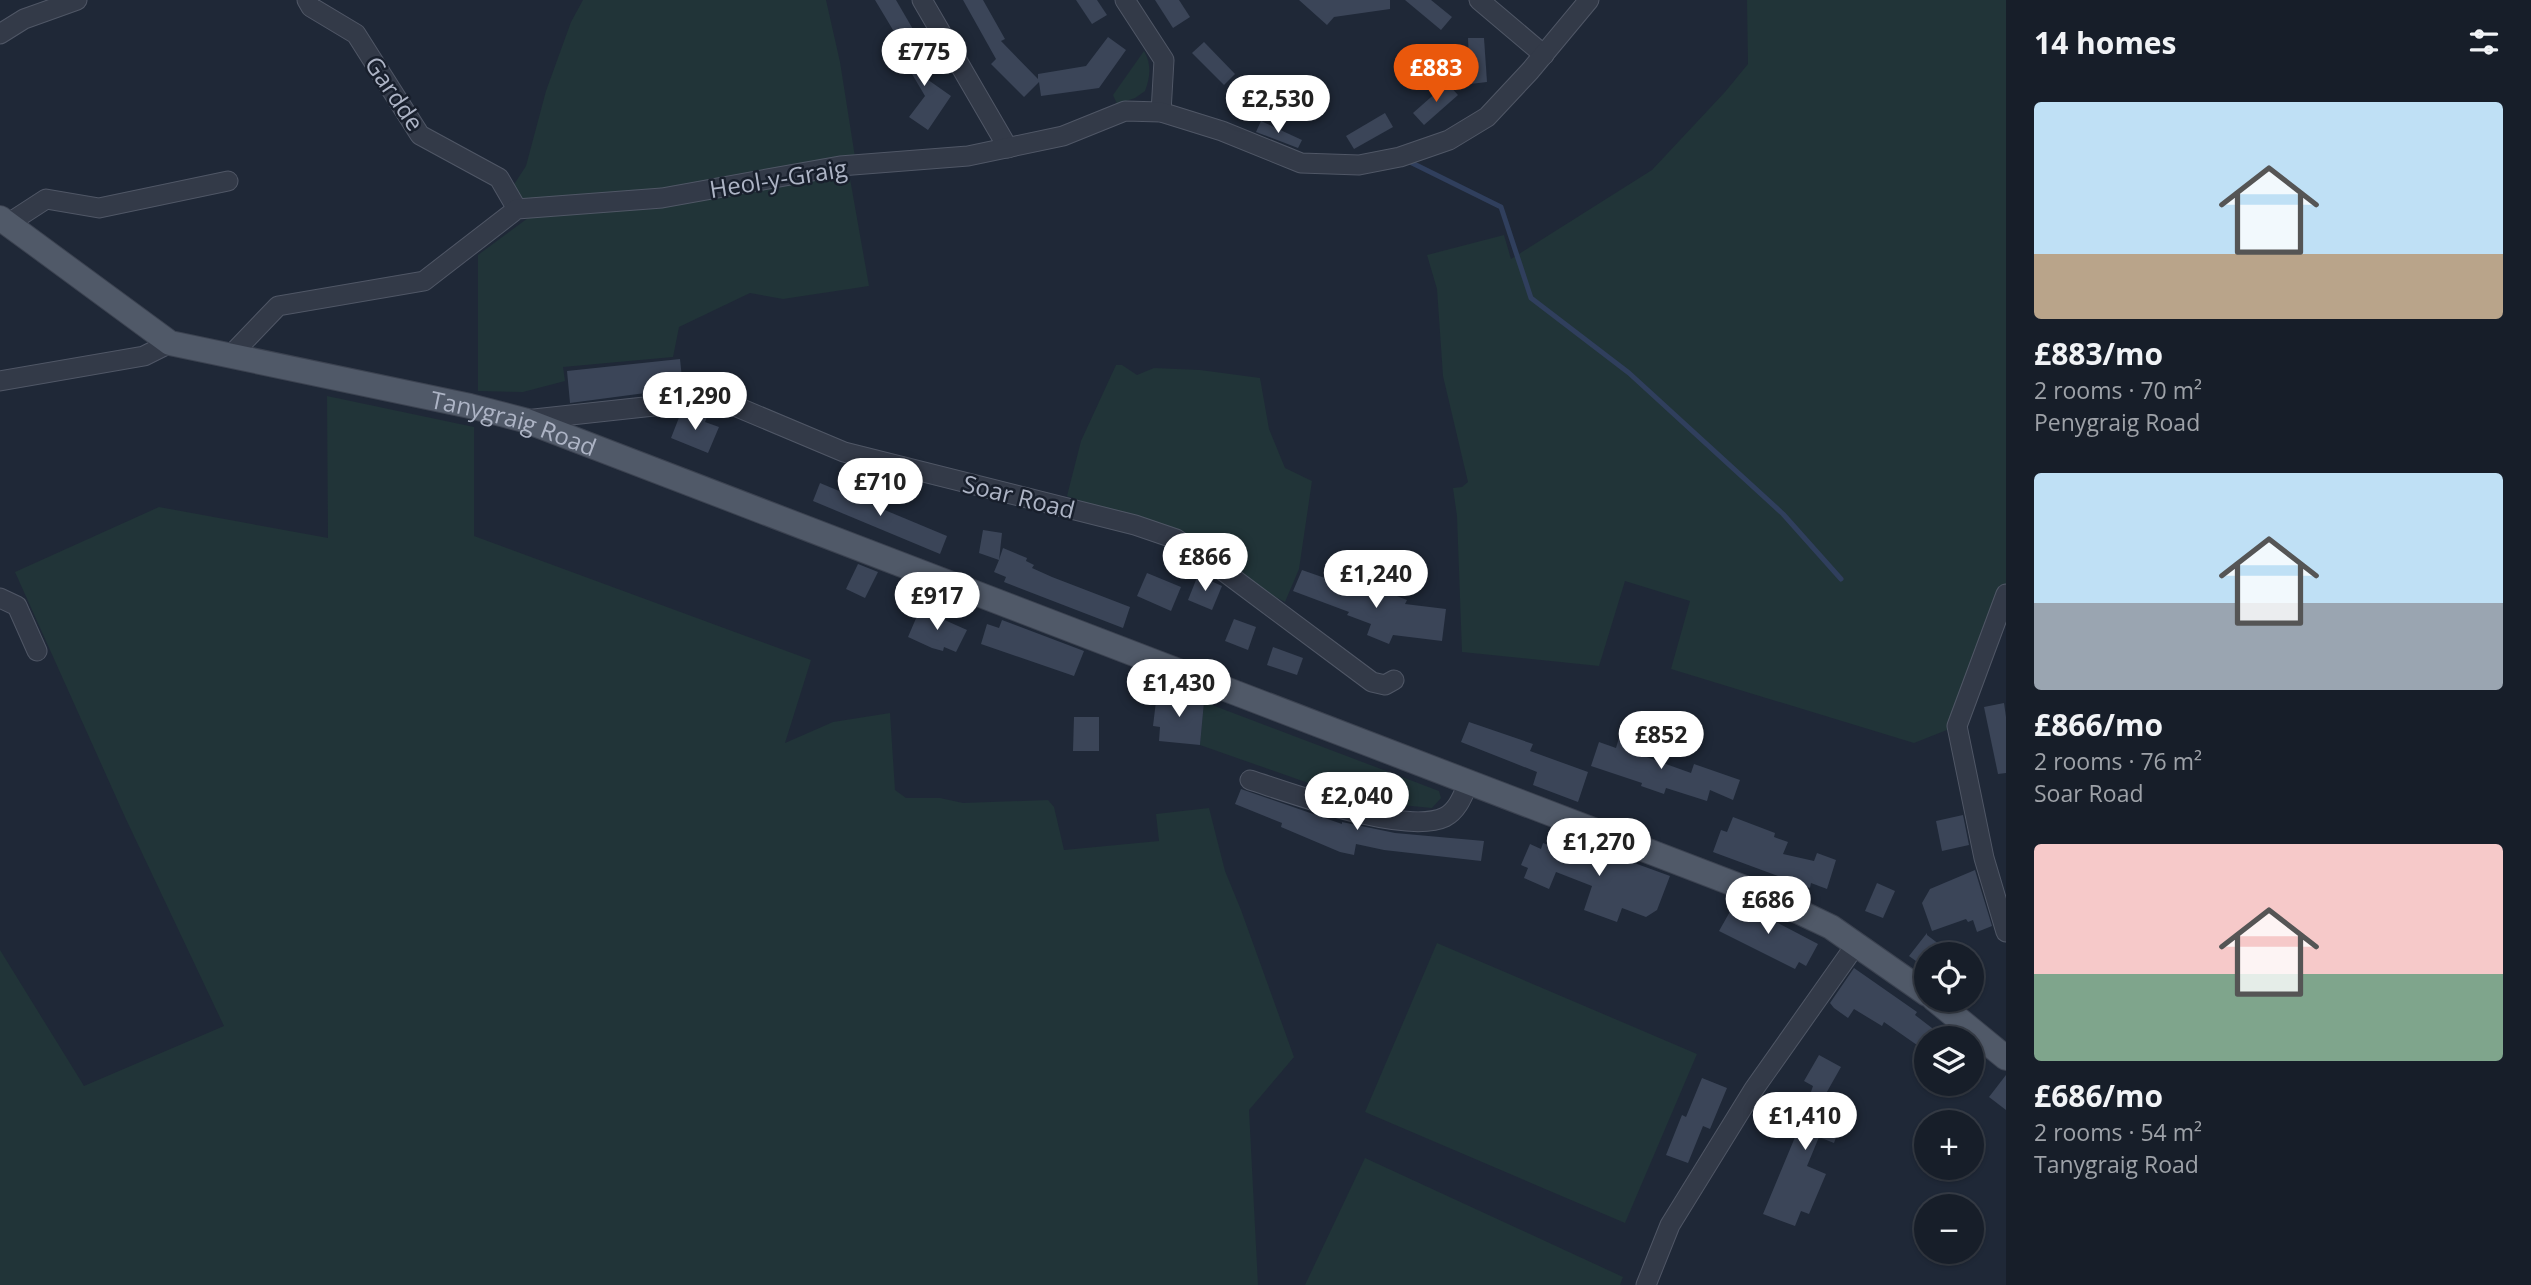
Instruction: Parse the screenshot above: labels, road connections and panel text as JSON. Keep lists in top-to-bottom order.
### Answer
{
  "streets": {
    "main road": ["Tanygraig Road"],
    "street": ["Gardde", "Heol-y-Graig", "Soar Road"]
  },
  "crossings": [
    ["Gardde", "Heol-y-Graig"],
    ["Tanygraig Road", "Soar Road"]
  ],
  "page": {
    "heading": "14 homes",
    "price": [
      "£775",
      "£883",
      "£2,530",
      "£1,290",
      "£710",
      "£866",
      "£1,240",
      "£917",
      "£1,430",
      "£852",
      "£2,040",
      "£1,270",
      "£686",
      "£1,410"
    ],
    "list": [
      {
        "name": "£883/mo",
        "note": "2 rooms · 70 m² · Penygraig Road"
      },
      {
        "name": "£866/mo",
        "note": "2 rooms · 76 m² · Soar Road"
      },
      {
        "name": "£686/mo",
        "note": "2 rooms · 54 m² · Tanygraig Road"
      }
    ],
    "map_buttons": ["+", "−"]
  }
}
